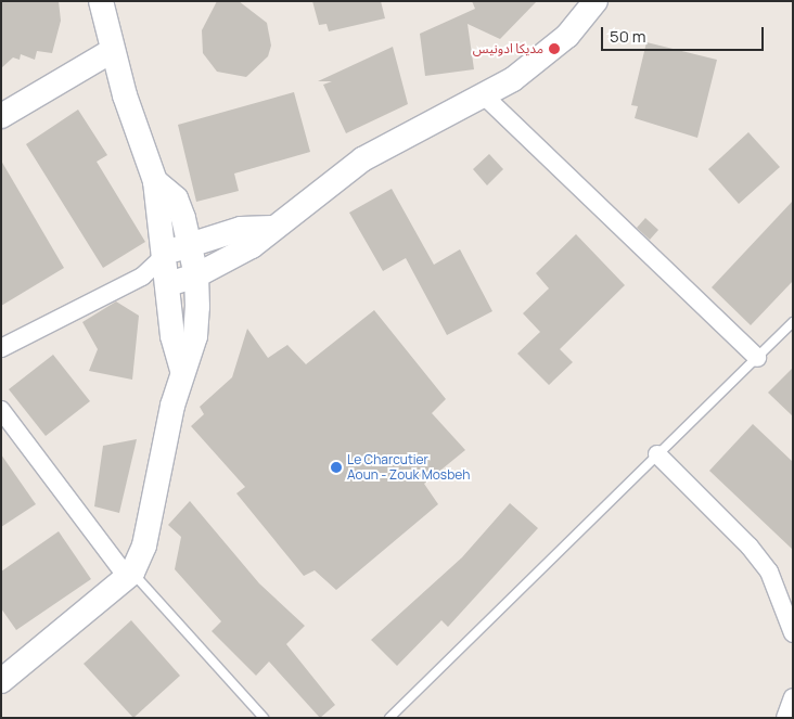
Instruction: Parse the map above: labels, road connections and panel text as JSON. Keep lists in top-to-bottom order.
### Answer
{
  "places": ["مديكا ادونيس", "Le Charcutier Aoun - Zouk Mosbeh"],
  "scale_bar": "50 m"
}
